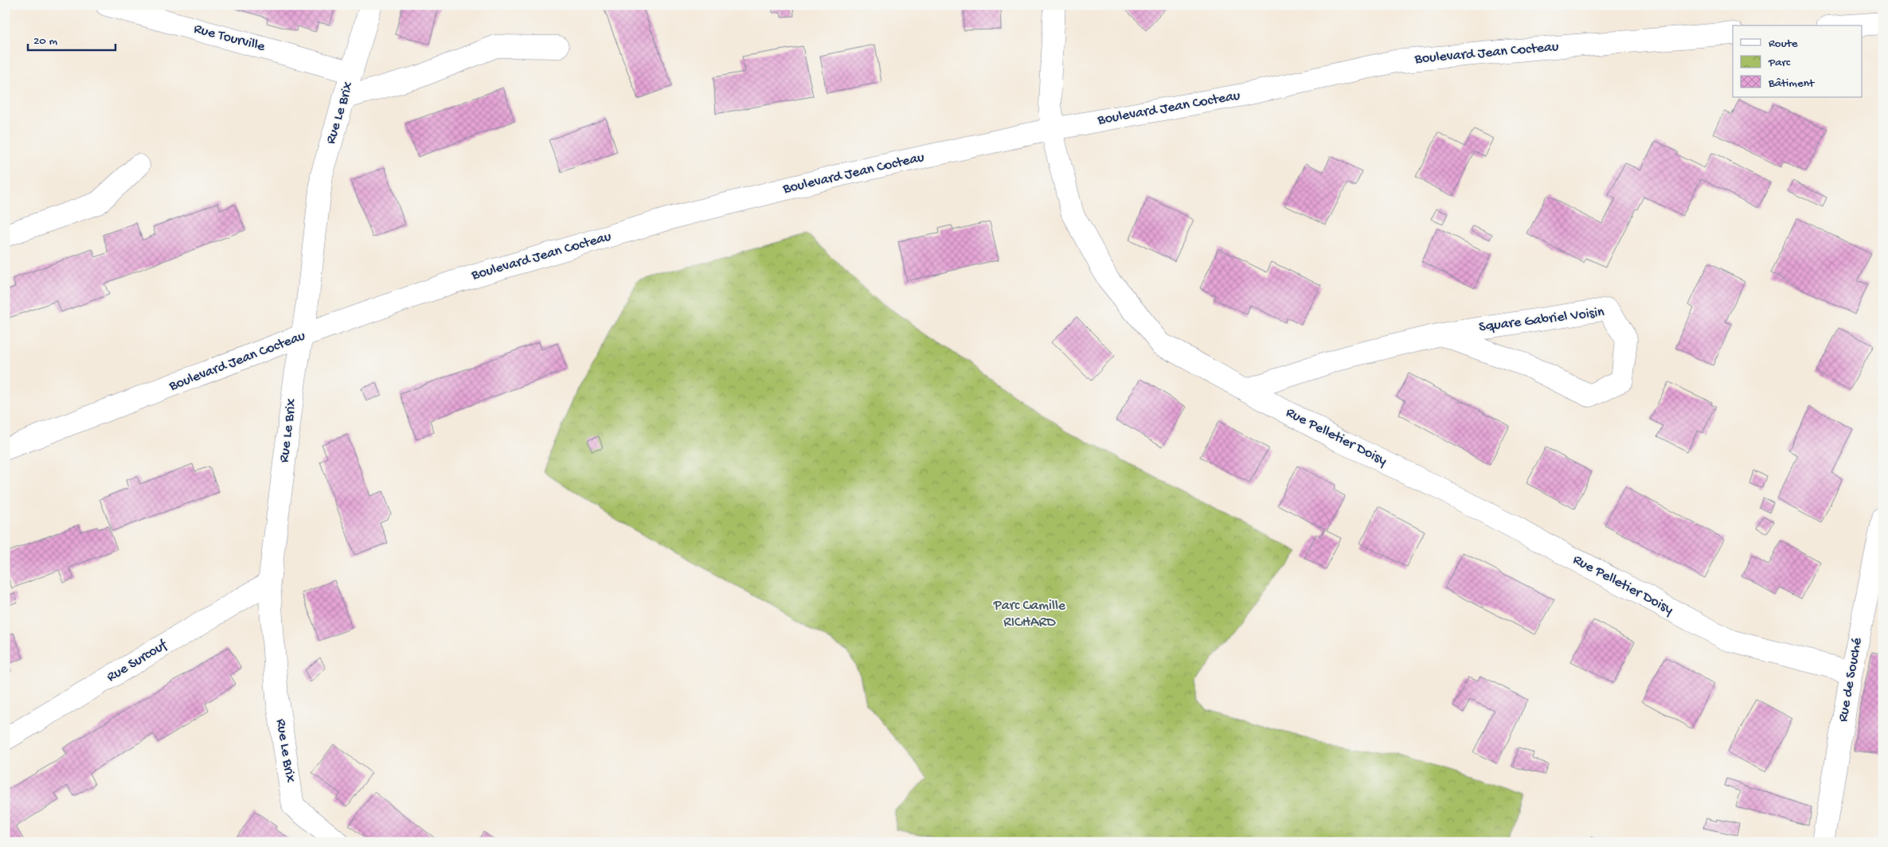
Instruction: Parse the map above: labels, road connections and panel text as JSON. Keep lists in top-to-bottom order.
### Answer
{
  "streets": {
    "street": [
      "Rue Tourville",
      "Boulevard Jean Cocteau",
      "Rue Le Brix",
      "Square Gabriel Voisin",
      "Rue Pelletier Doisy",
      "Rue Surcouf",
      "Rue de Souché"
    ]
  },
  "crossings": [
    ["Rue Tourville", "Rue Le Brix"],
    ["Boulevard Jean Cocteau", "Rue Le Brix"],
    ["Boulevard Jean Cocteau", "Rue Pelletier Doisy"],
    ["Rue Le Brix", "Rue Surcouf"],
    ["Square Gabriel Voisin", "Rue Pelletier Doisy"],
    ["Rue Pelletier Doisy", "Rue de Souché"]
  ],
  "parks": ["Parc Camille RICHARD"],
  "legend": ["Route", "Parc", "Bâtiment"],
  "scale_bar": "20 m"
}
